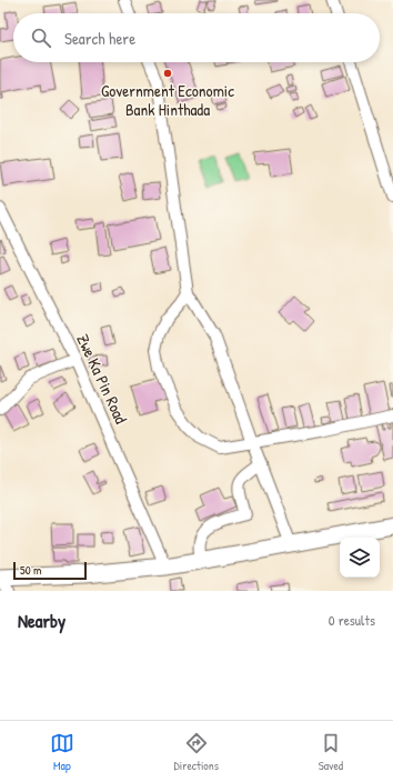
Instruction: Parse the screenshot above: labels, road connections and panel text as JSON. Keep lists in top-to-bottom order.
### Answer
{
  "streets": {
    "street": ["Zwe Ka Pin Road"]
  },
  "places": ["Government Economic Bank Hinthada"],
  "scale_bar": "50 m",
  "page": {
    "search": "Search here",
    "scale": "50 m",
    "heading": ["Nearby", "0 results"],
    "nav": ["Map", "Directions", "Saved"]
  }
}
